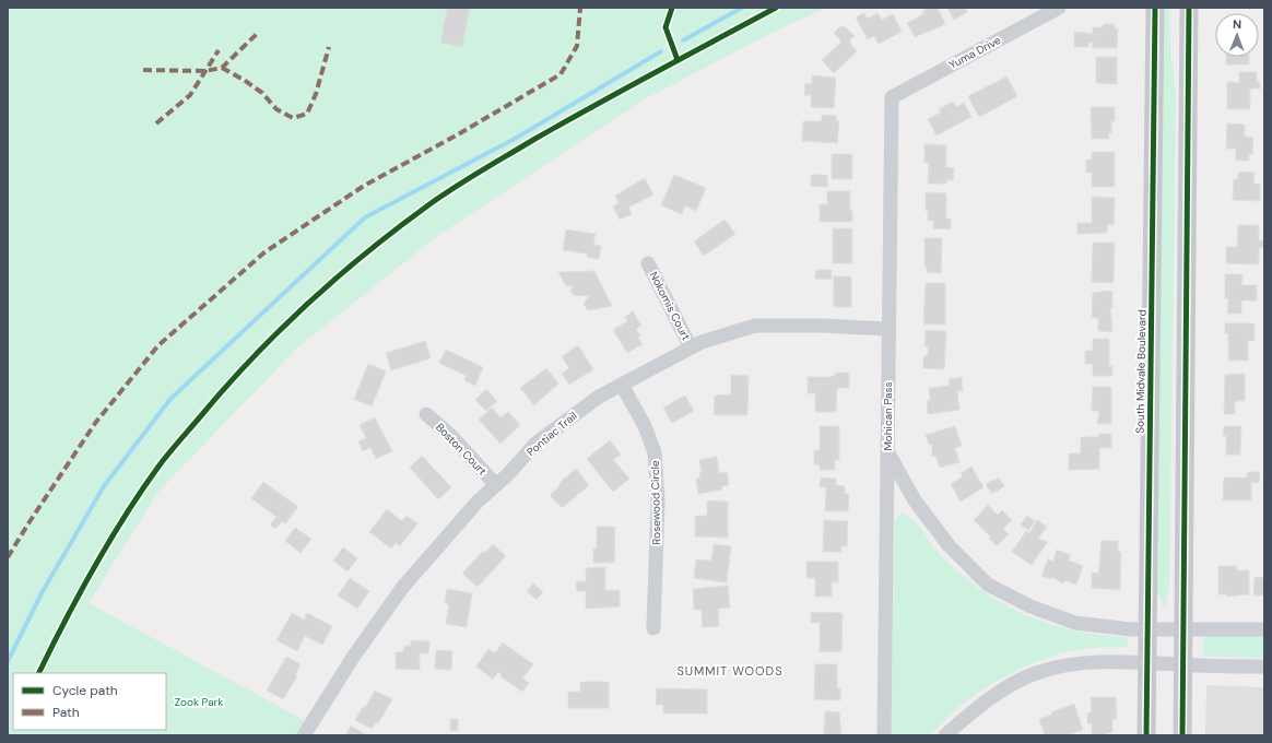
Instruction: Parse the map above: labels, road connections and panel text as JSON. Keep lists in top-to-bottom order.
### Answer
{
  "streets": {
    "main road": ["South Midvale Boulevard"],
    "street": [
      "Yuma Drive",
      "Nokomis Court",
      "Mohican Pass",
      "Pontiac Trail",
      "Boston Court",
      "Rosewood Circle"
    ]
  },
  "crossings": [
    ["Yuma Drive", "Mohican Pass"],
    ["Nokomis Court", "Pontiac Trail"],
    ["Mohican Pass", "Pontiac Trail"],
    ["Pontiac Trail", "Boston Court"],
    ["Pontiac Trail", "Rosewood Circle"]
  ],
  "districts": ["SUMMIT WOODS"],
  "parks": ["Zook Park"],
  "legend": ["Cycle path", "Path"],
  "north": "top"
}
